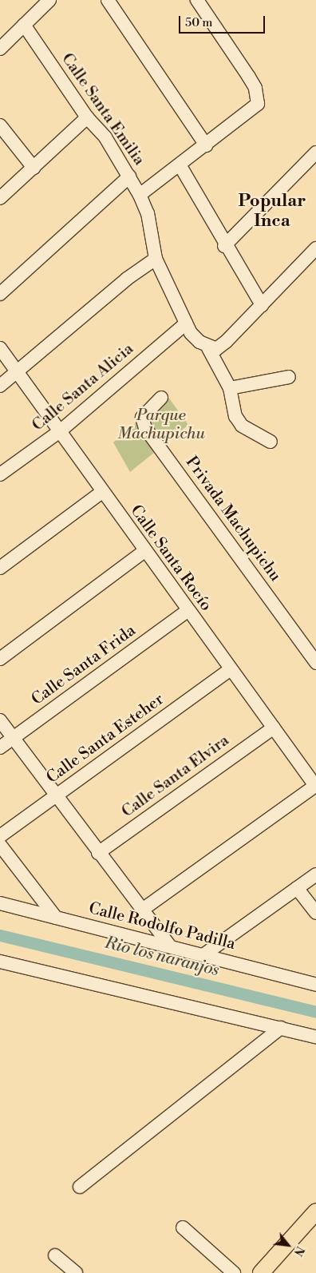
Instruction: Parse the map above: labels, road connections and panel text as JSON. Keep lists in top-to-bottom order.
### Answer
{
  "streets": {
    "street": [
      "Calle Santa Emilia",
      "Calle Santa Alicia",
      "Privada Machupichu",
      "Calle Santa Rocío",
      "Calle Santa Frida",
      "Calle Santa Esteher",
      "Calle Santa Elvira",
      "Calle Rodolfo Padilla"
    ]
  },
  "crossings": [
    ["Calle Santa Emilia", "Calle Santa Alicia"],
    ["Calle Santa Alicia", "Calle Santa Rocío"],
    ["Calle Santa Rocío", "Calle Santa Frida"],
    ["Calle Santa Rocío", "Calle Santa Esteher"],
    ["Calle Santa Rocío", "Calle Santa Elvira"]
  ],
  "districts": ["Popular Inca"],
  "water": ["Rio los naranjos"],
  "parks": ["Parque Machupichu"],
  "scale_bar": "50 m",
  "north": "bottom right"
}
